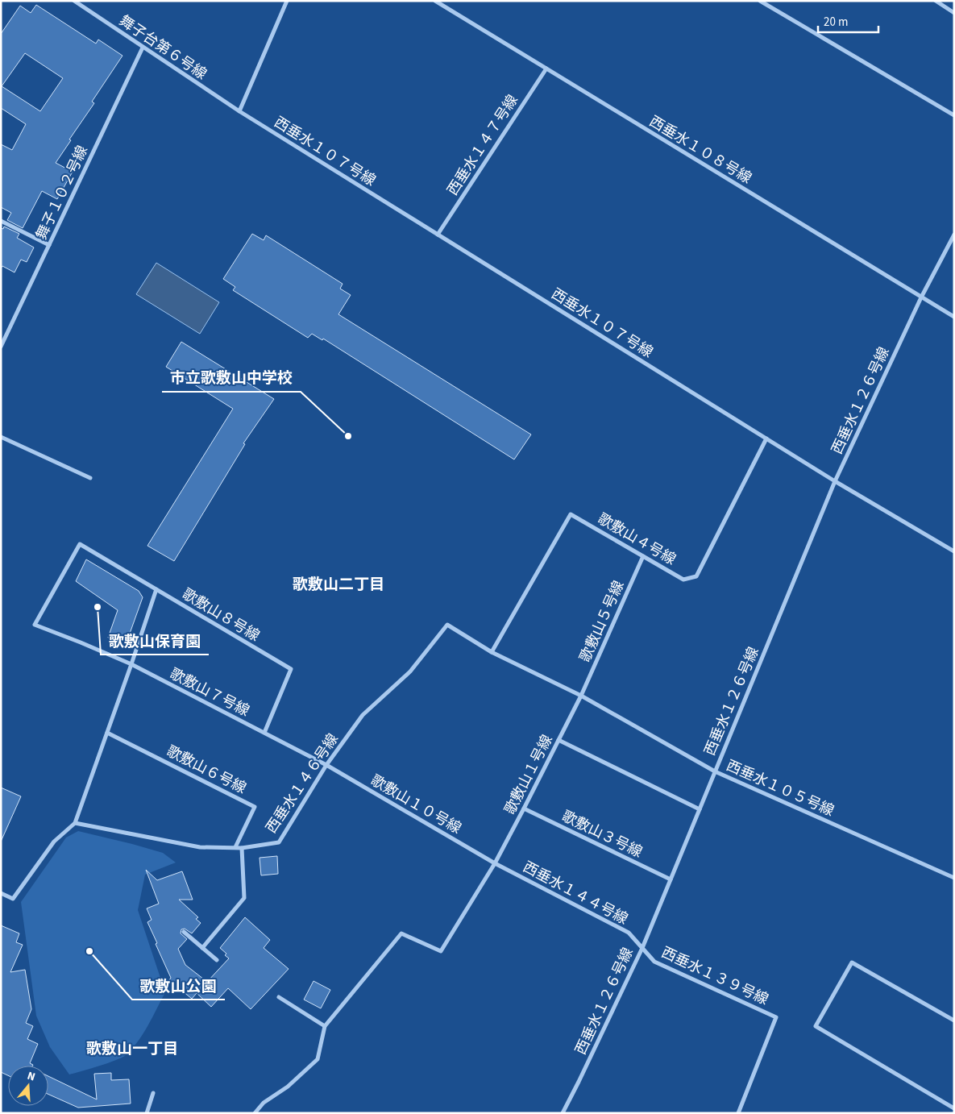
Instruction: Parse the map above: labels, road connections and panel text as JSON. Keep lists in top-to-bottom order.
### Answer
{
  "streets": {
    "street": [
      "舞子台第６号線",
      "西垂水１４７号線",
      "西垂水１０８号線",
      "西垂水１０７号線",
      "舞子１０２号線",
      "西垂水１２６号線",
      "歌敷山４号線",
      "歌敷山８号線",
      "歌敷山５号線",
      "歌敷山７号線",
      "歌敷山６号線",
      "歌敷山１号線",
      "西垂水１４６号線",
      "西垂水１０５号線",
      "歌敷山１０号線",
      "歌敷山３号線",
      "西垂水１４４号線",
      "西垂水１３９号線"
    ]
  },
  "crossings": [
    ["舞子台第６号線", "西垂水１０７号線"],
    ["舞子台第６号線", "舞子１０２号線"],
    ["西垂水１４７号線", "西垂水１０８号線"],
    ["西垂水１４７号線", "西垂水１０７号線"],
    ["西垂水１０８号線", "西垂水１２６号線"],
    ["西垂水１０７号線", "西垂水１２６号線"],
    ["西垂水１０７号線", "歌敷山４号線"],
    ["西垂水１２６号線", "西垂水１０５号線"],
    ["西垂水１２６号線", "歌敷山３号線"],
    ["西垂水１２６号線", "西垂水１４４号線"],
    ["西垂水１２６号線", "西垂水１３９号線"],
    ["歌敷山４号線", "歌敷山５号線"],
    ["歌敷山４号線", "西垂水１４６号線"],
    ["歌敷山８号線", "歌敷山７号線"],
    ["歌敷山５号線", "歌敷山１号線"],
    ["歌敷山５号線", "西垂水１４６号線"],
    ["歌敷山５号線", "西垂水１０５号線"],
    ["歌敷山７号線", "西垂水１４６号線"],
    ["歌敷山７号線", "歌敷山１０号線"],
    ["歌敷山６号線", "西垂水１４６号線"],
    ["歌敷山１号線", "西垂水１４６号線"],
    ["歌敷山１号線", "西垂水１０５号線"],
    ["歌敷山１号線", "歌敷山１０号線"],
    ["歌敷山１号線", "歌敷山３号線"],
    ["歌敷山１号線", "西垂水１４４号線"],
    ["西垂水１４６号線", "西垂水１０５号線"],
    ["西垂水１４６号線", "歌敷山１０号線"],
    ["歌敷山１０号線", "西垂水１４４号線"],
    ["西垂水１４４号線", "西垂水１３９号線"]
  ],
  "districts": ["歌敷山二丁目", "歌敷山一丁目"],
  "places": ["市立歌敷山中学校", "歌敷山保育園", "歌敷山公園"],
  "scale_bar": "20 m",
  "north": "top"
}
